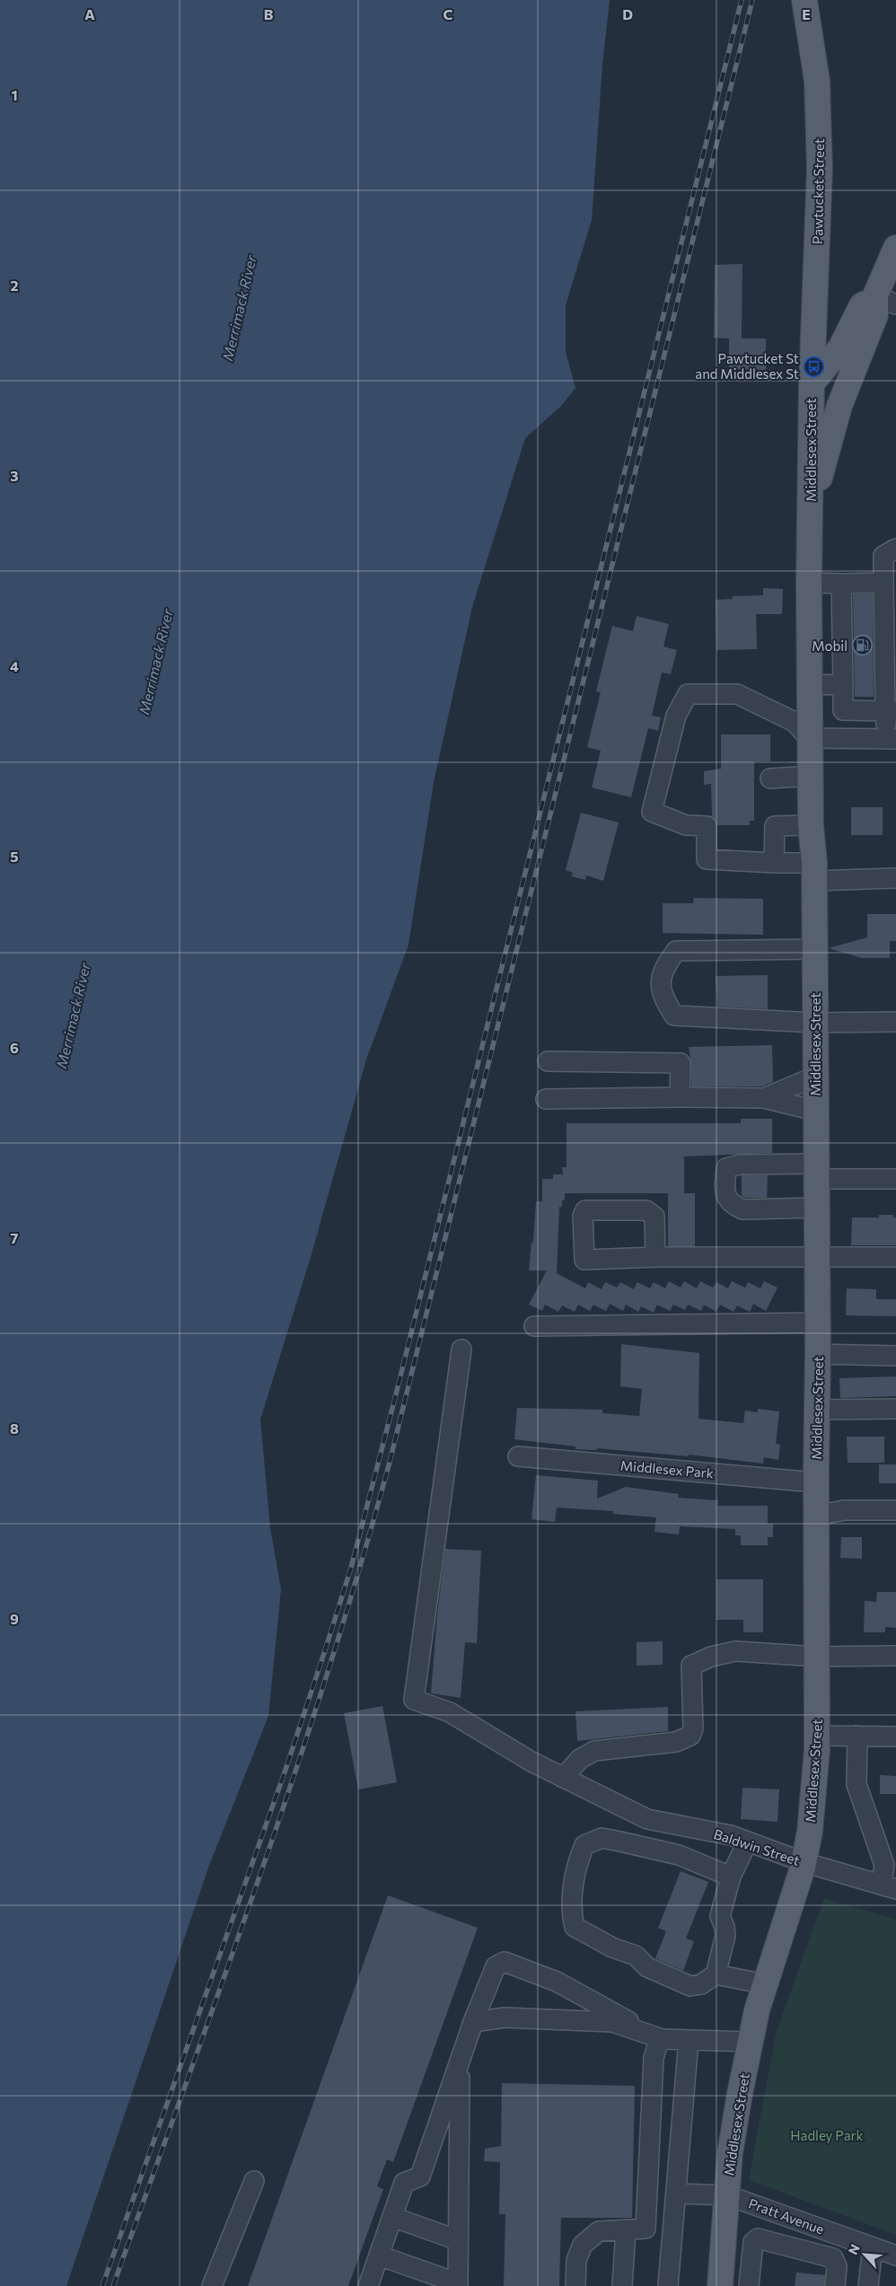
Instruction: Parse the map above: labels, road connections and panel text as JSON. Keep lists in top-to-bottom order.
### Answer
{
  "streets": {
    "main road": ["Pawtucket Street", "Middlesex Street"],
    "street": ["Middlesex Park", "Baldwin Street", "Pratt Avenue"]
  },
  "crossings": [
    ["Pawtucket Street", "Middlesex Street"],
    ["Middlesex Street", "Middlesex Park"],
    ["Middlesex Street", "Baldwin Street"],
    ["Middlesex Street", "Pratt Avenue"]
  ],
  "water": ["Merrimack River"],
  "parks": ["Hadley Park"],
  "places": {
    "bus stop": ["Pawtucket St and Middlesex St"],
    "fuel station": ["Mobil"]
  },
  "north": "top left",
  "grid": {
    "columns": [
      "A",
      "B",
      "C",
      "D",
      "E"
    ],
    "rows": [
      "1",
      "2",
      "3",
      "4",
      "5",
      "6",
      "7",
      "8",
      "9"
    ]
  }
}
